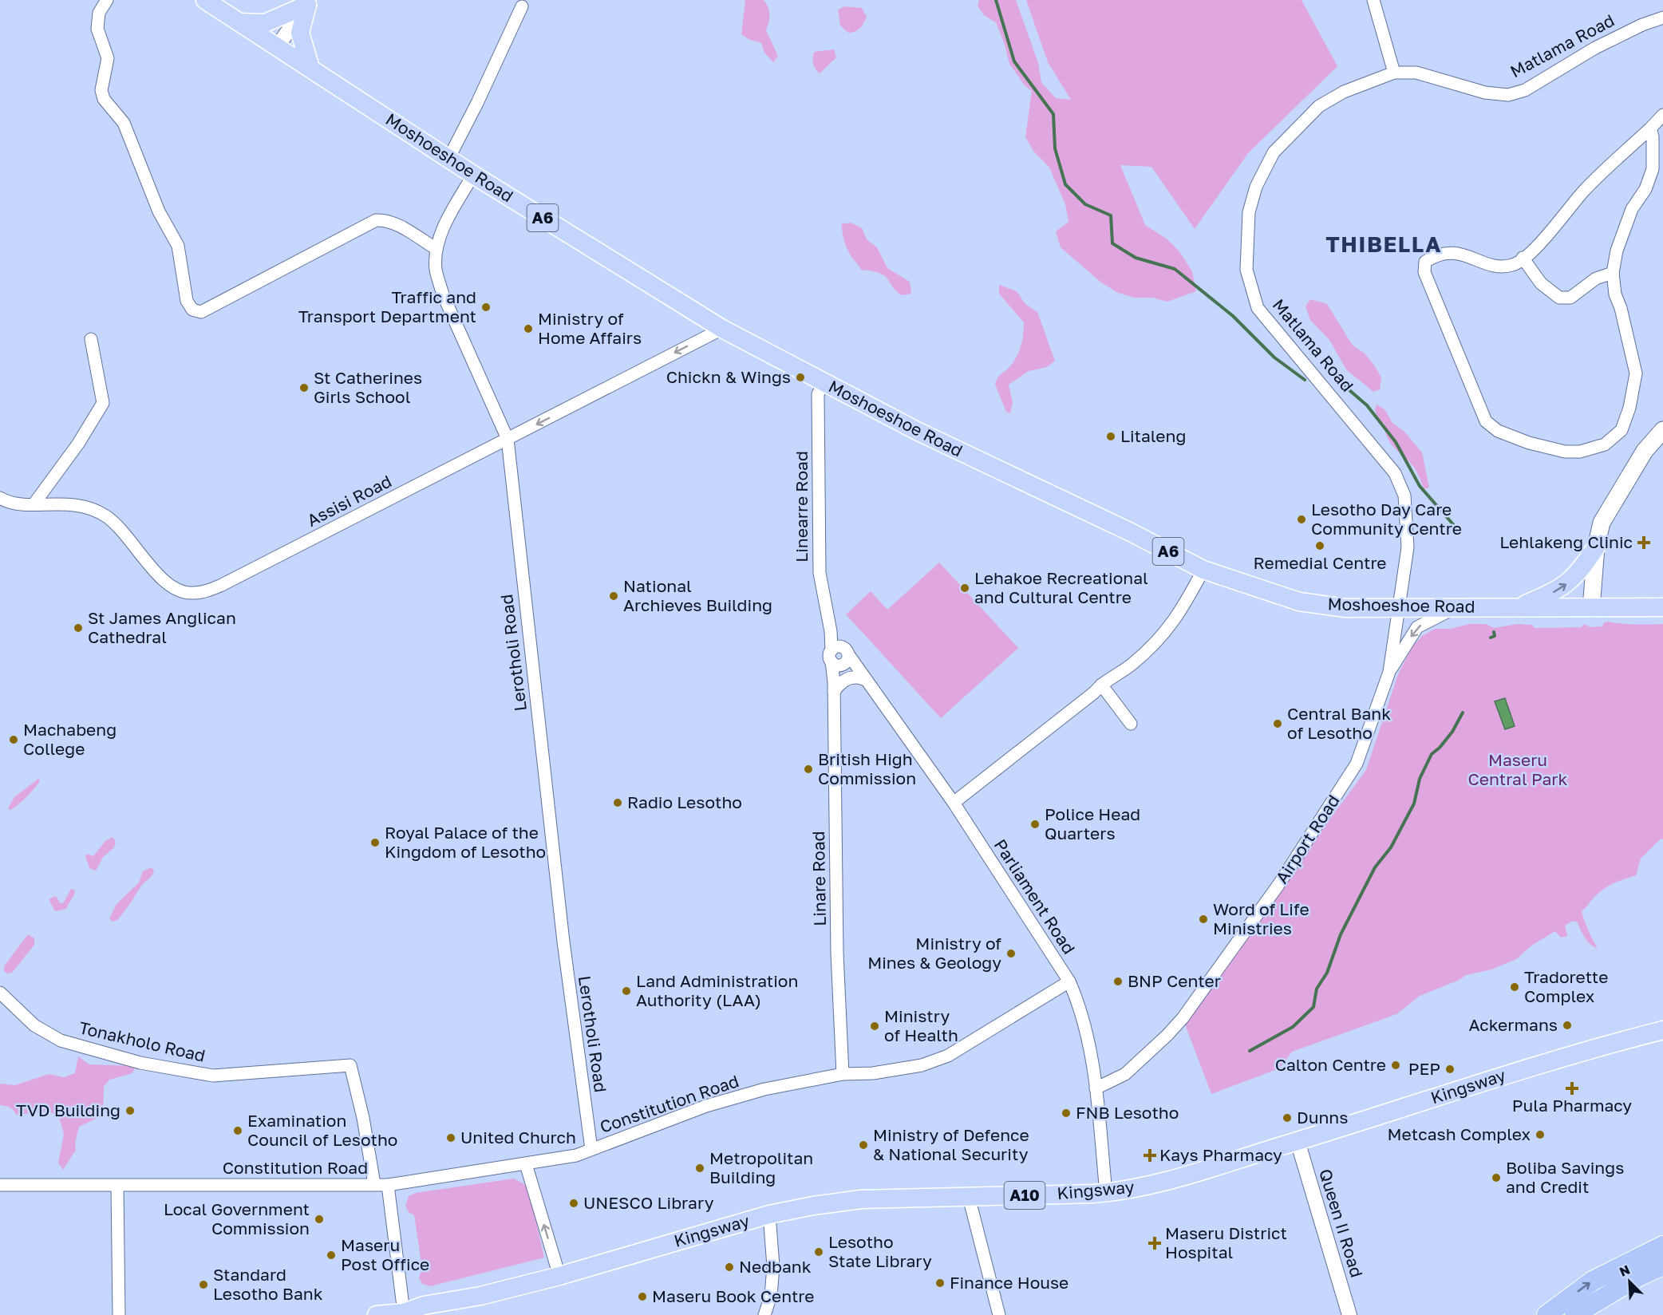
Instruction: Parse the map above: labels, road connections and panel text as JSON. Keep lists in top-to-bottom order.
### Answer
{
  "streets": {
    "main road": [
      "Moshoeshoe Road",
      "A6",
      "Kingsway",
      "A10"
    ],
    "street": [
      "Matlama Road",
      "Assisi Road",
      "Linearre Road",
      "Lerotholi Road",
      "Airport Road",
      "Linare Road",
      "Parliament Road",
      "Tonakholo Road",
      "Constitution Road",
      "Queen II Road"
    ]
  },
  "crossings": [
    ["Matlama Road", "Moshoeshoe Road"],
    ["Matlama Road", "Airport Road"],
    ["Moshoeshoe Road", "Assisi Road"],
    ["Moshoeshoe Road", "Linearre Road"],
    ["Moshoeshoe Road", "Lerotholi Road"],
    ["Assisi Road", "Lerotholi Road"],
    ["Linearre Road", "Linare Road"],
    ["Linearre Road", "Parliament Road"],
    ["Lerotholi Road", "Constitution Road"],
    ["Airport Road", "Parliament Road"],
    ["Linare Road", "Parliament Road"],
    ["Linare Road", "Constitution Road"],
    ["Parliament Road", "Kingsway"],
    ["Parliament Road", "Constitution Road"],
    ["Tonakholo Road", "Constitution Road"],
    ["Kingsway", "Queen II Road"]
  ],
  "districts": ["THIBELLA"],
  "parks": ["Maseru Central Park"],
  "places": {
    "other": [
      "Traffic and Transport Department",
      "Ministry of Home Affairs",
      "Chickn & Wings",
      "St Catherines Girls School",
      "Litaleng",
      "Lesotho Day Care Community Centre",
      "Remedial Centre",
      "Lehakoe Recreational and Cultural Centre",
      "National Archieves Building",
      "St James Anglican Cathedral",
      "Central Bank of Lesotho",
      "Machabeng College",
      "British High Commission",
      "Radio Lesotho",
      "Police Head Quarters",
      "Royal Palace of the Kingdom of Lesotho",
      "Word of Life Ministries",
      "Ministry of Mines & Geology",
      "BNP Center",
      "Tradorette Complex",
      "Land Administration Authority (LAA)",
      "Ackermans",
      "Ministry of Health",
      "Calton Centre",
      "PEP",
      "TVD Building",
      "FNB Lesotho",
      "Dunns",
      "Examination Council of Lesotho",
      "Metcash Complex",
      "United Church",
      "Ministry of Defence & National Security",
      "Metropolitan Building",
      "Boliba Savings and Credit",
      "UNESCO Library",
      "Local Government Commission",
      "Lesotho State Library",
      "Maseru Post Office",
      "Nedbank",
      "Finance House",
      "Standard Lesotho Bank",
      "Maseru Book Centre"
    ],
    "health": [
      "Lehlakeng Clinic",
      "Pula Pharmacy",
      "Kays Pharmacy",
      "Maseru District Hospital"
    ]
  },
  "north": "top left"
}
